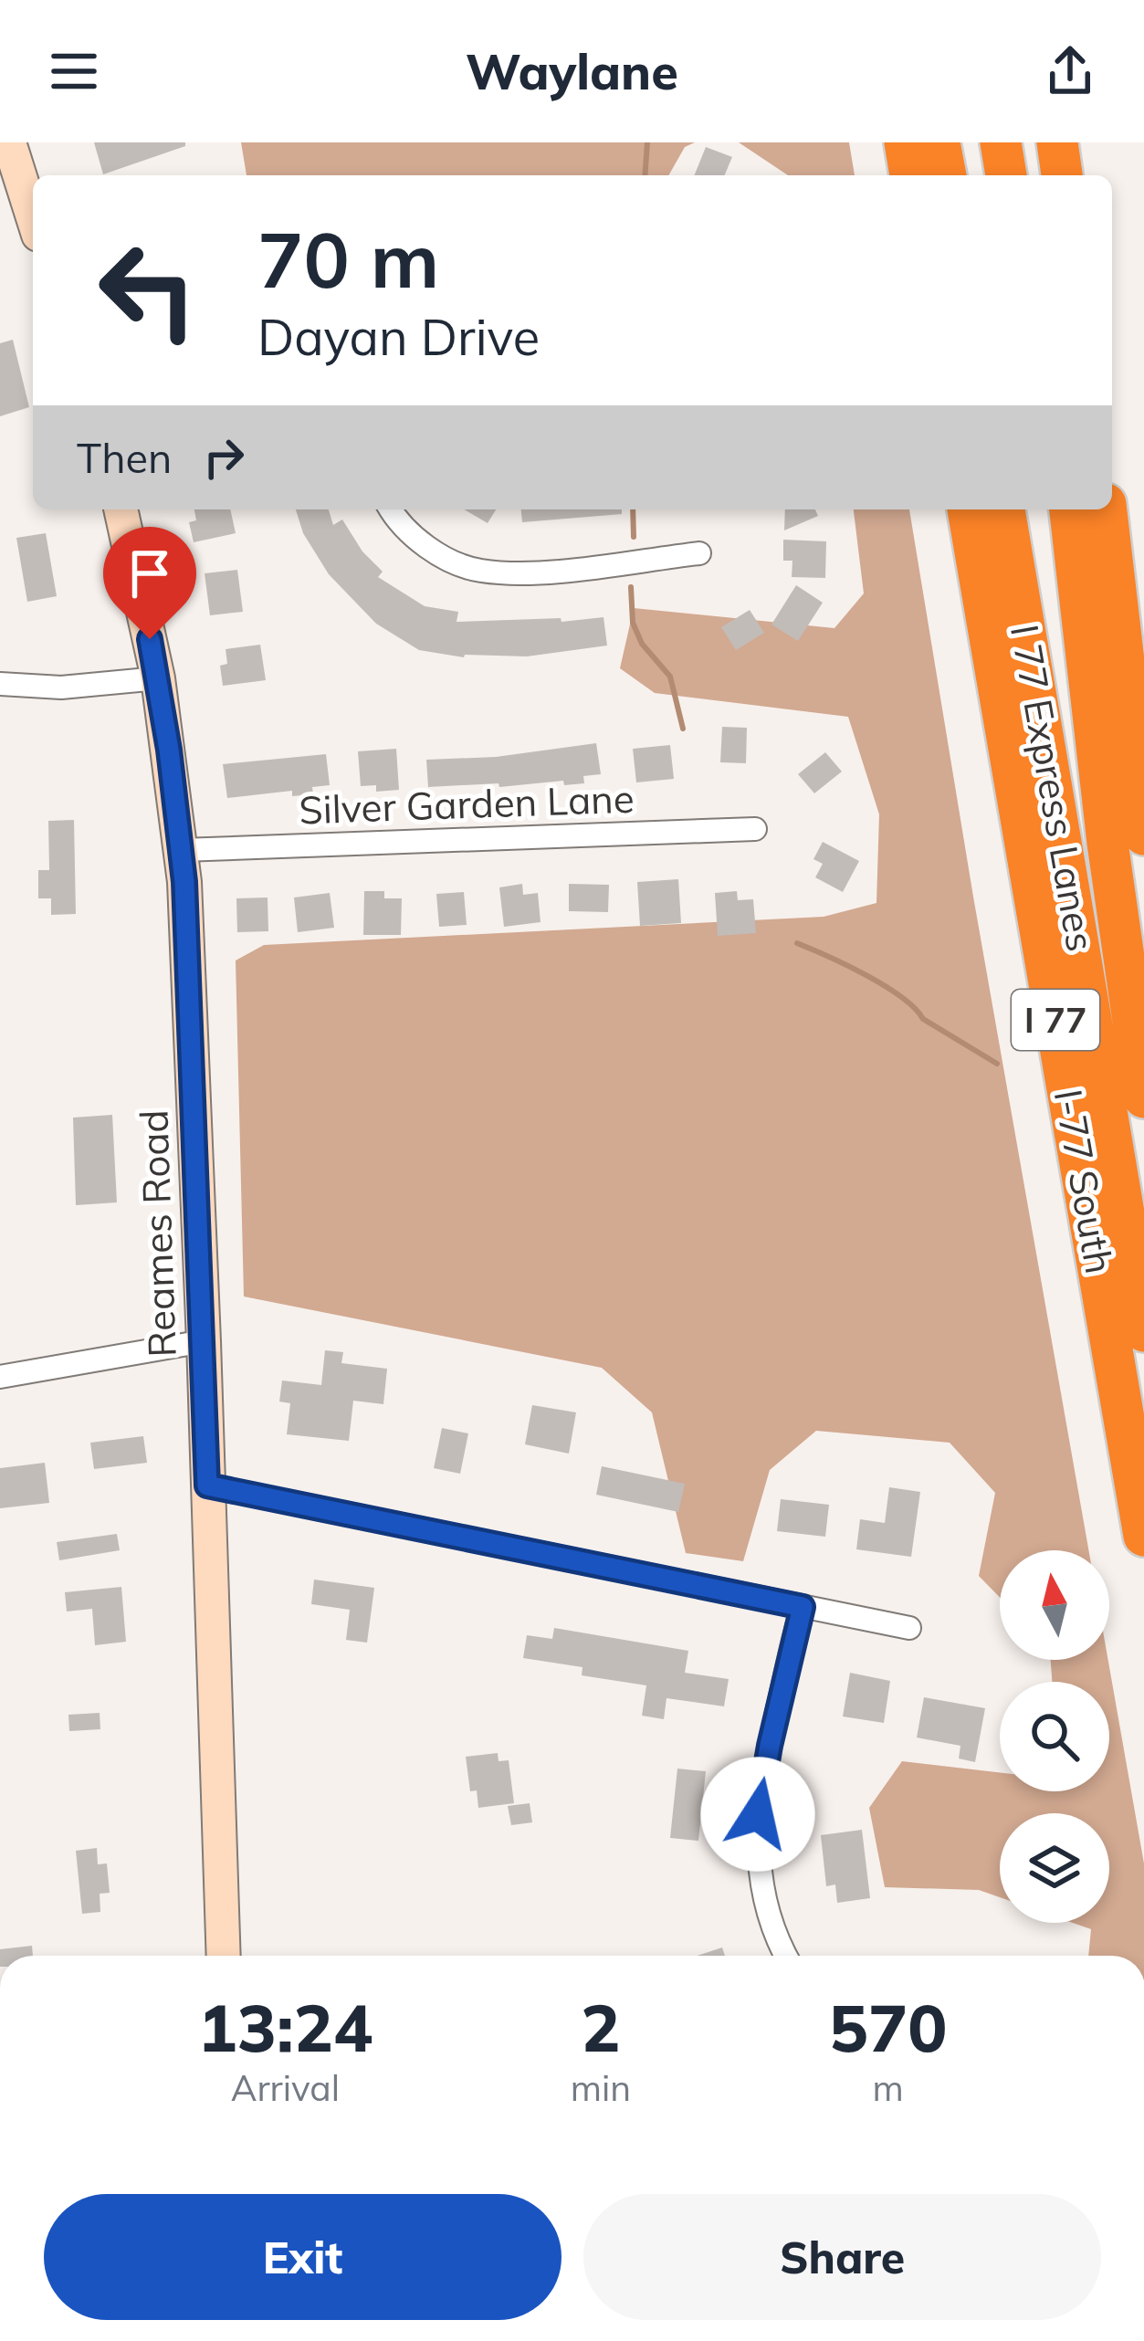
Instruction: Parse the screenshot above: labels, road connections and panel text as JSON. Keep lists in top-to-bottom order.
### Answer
{
  "streets": {
    "highway": ["I 77 Express Lanes", "I 77", "I-77 South"],
    "main road": ["Reames Road"],
    "street": ["Silver Garden Lane"]
  },
  "crossings": [
    ["Silver Garden Lane", "Reames Road"]
  ],
  "north": "top",
  "page": {
    "header": "Waylane",
    "turn": ["70 m", "Dayan Drive"],
    "then": "Then",
    "eta": [
      "13:24",
      "Arrival",
      "2",
      "min",
      "570",
      "m"
    ],
    "buttons": ["Exit", "Share"]
  }
}
